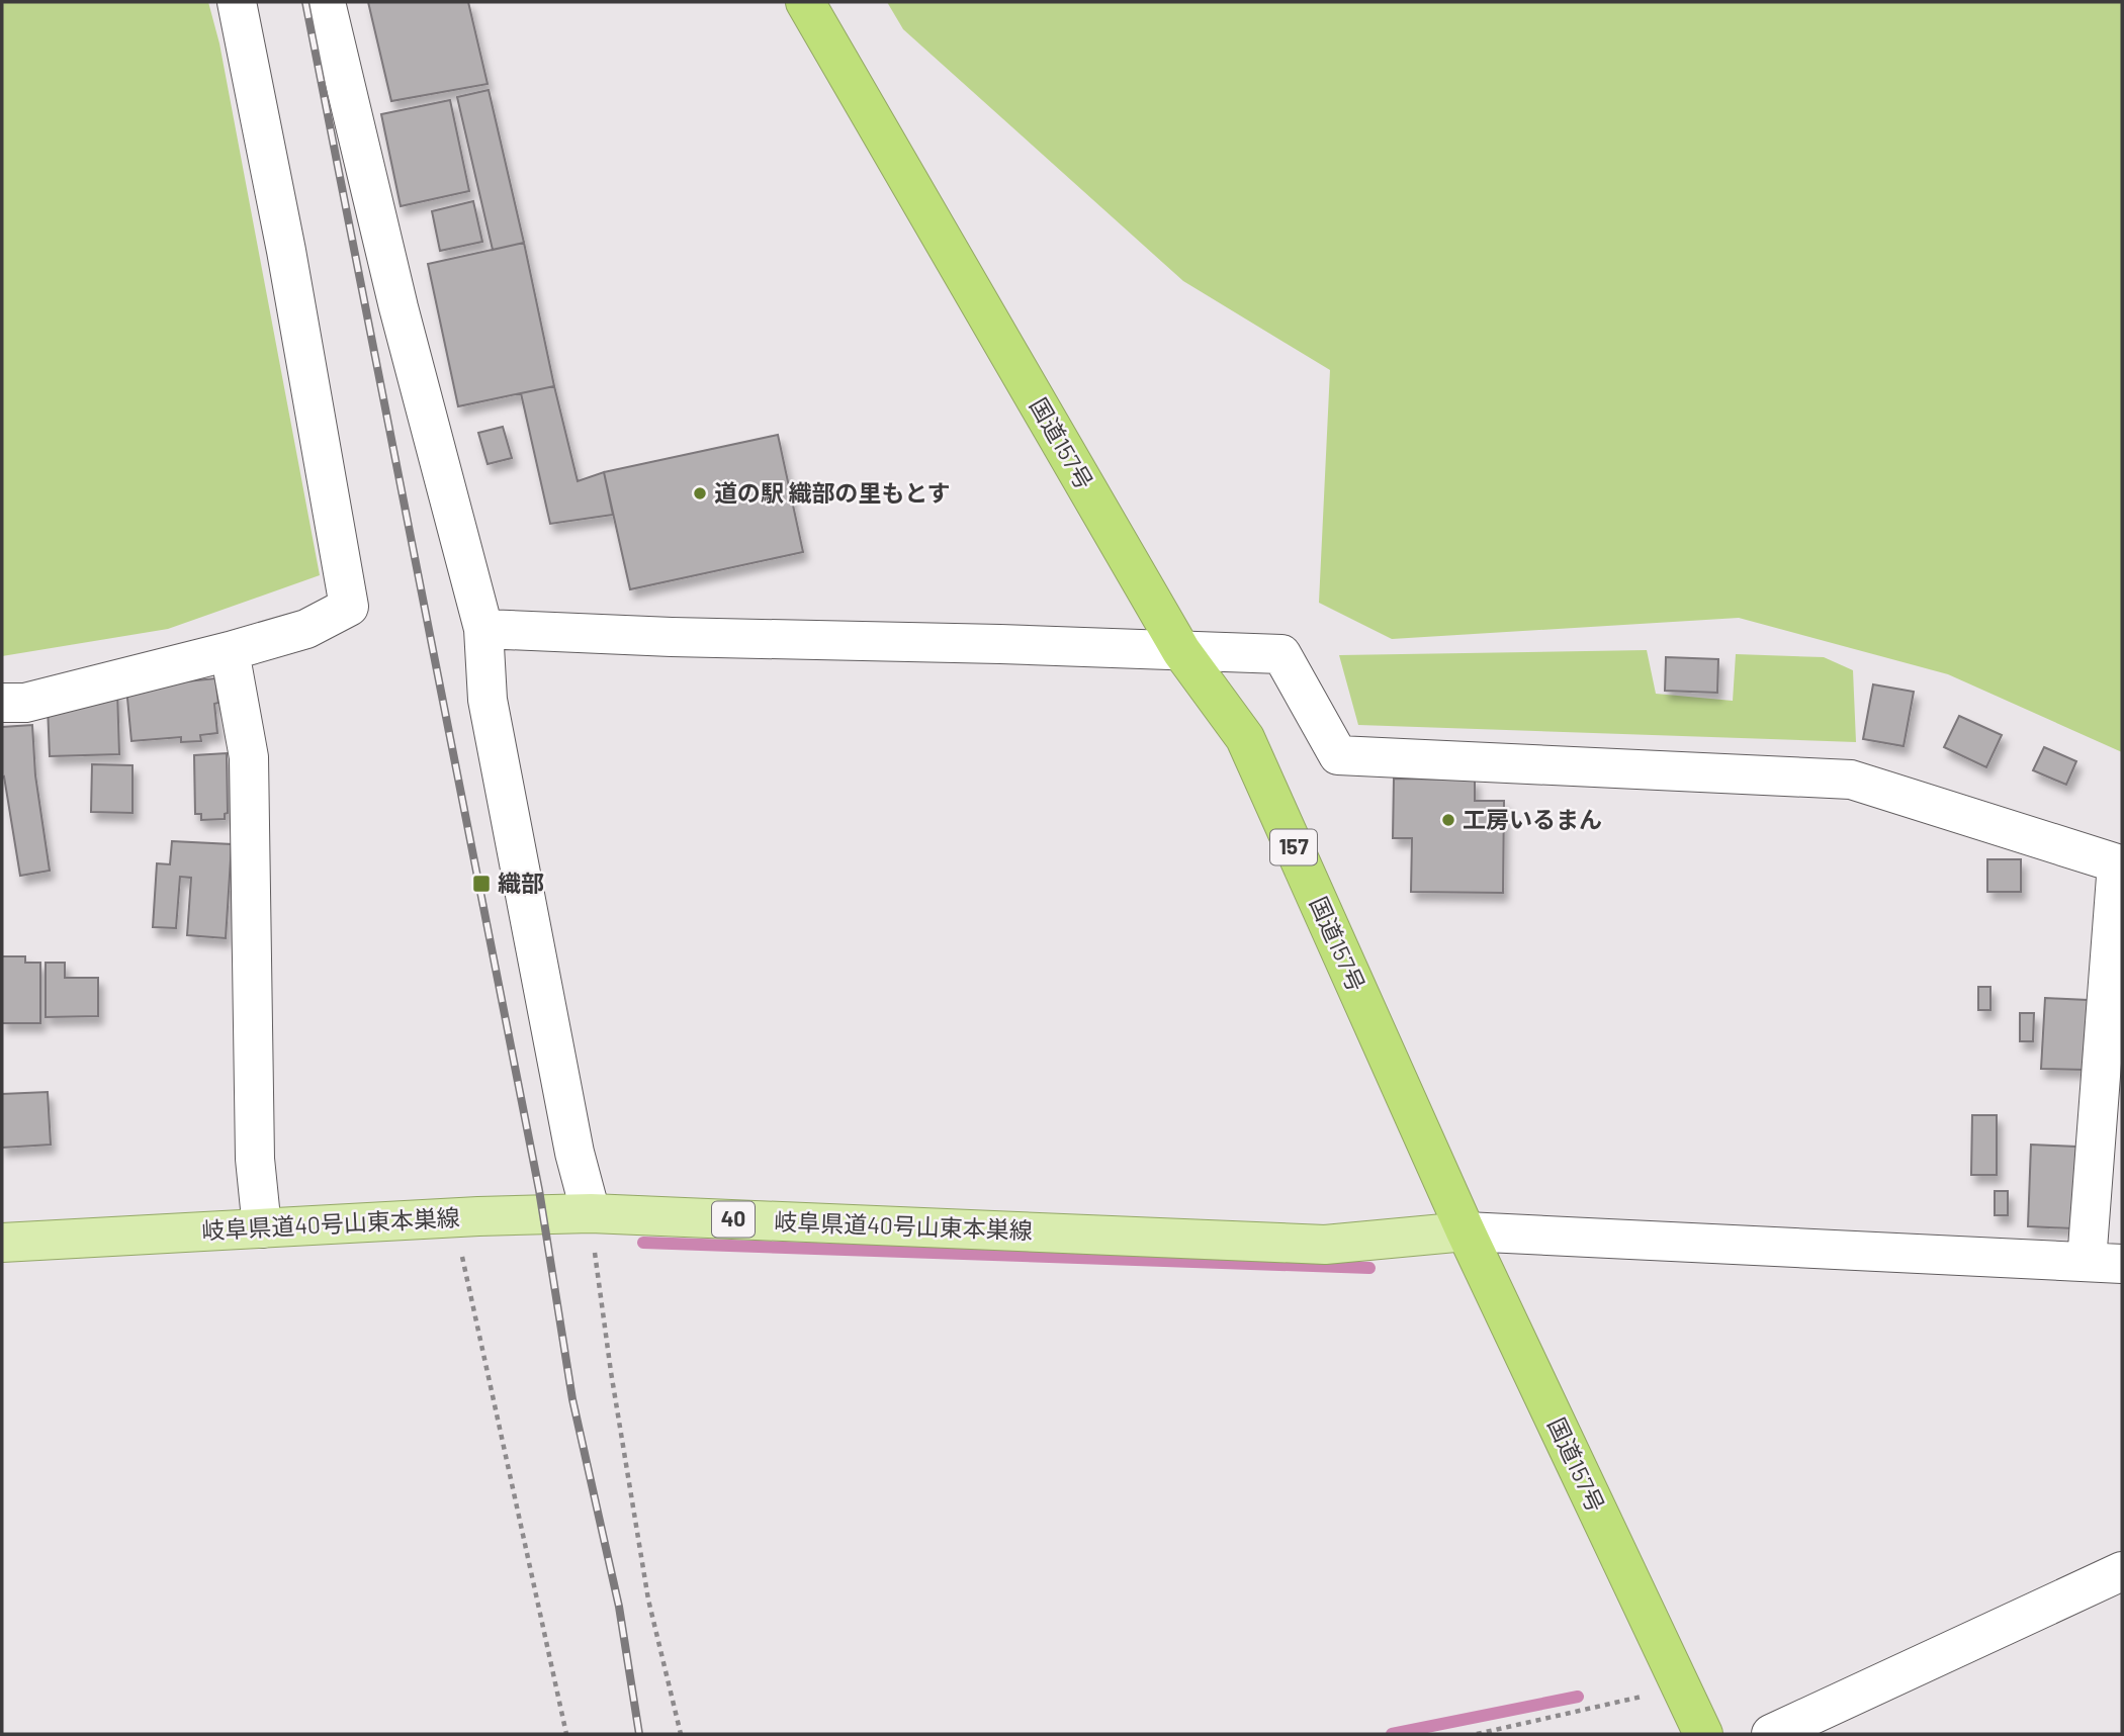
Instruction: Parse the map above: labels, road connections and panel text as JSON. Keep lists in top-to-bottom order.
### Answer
{
  "streets": {
    "highway": ["国道157号", "157"],
    "main road": ["40", "岐阜県道40号山東本巣線"]
  },
  "crossings": [
    ["国道157号", "岐阜県道40号山東本巣線"]
  ],
  "places": {
    "other": ["道の駅 織部の里もとす", "工房いるまん"],
    "transit": ["織部"]
  }
}
